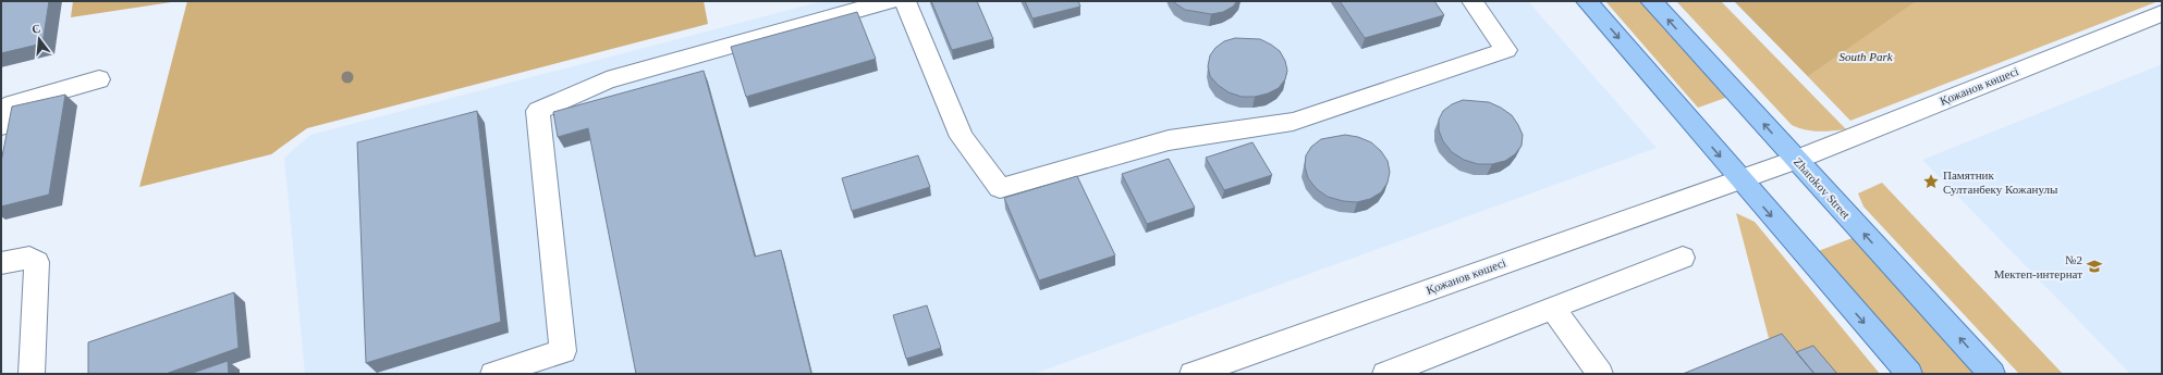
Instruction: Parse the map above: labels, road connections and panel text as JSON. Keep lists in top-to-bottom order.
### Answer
{
  "streets": {
    "main road": ["Zharokov Street"],
    "street": ["Қожанов көшесі"]
  },
  "crossings": [
    ["Қожанов көшесі", "Zharokov Street"]
  ],
  "parks": ["South Park"],
  "places": {
    "place": ["Памятник Султанбеку Кожанулы"],
    "school or university": ["№2 Мектеп-интернат"]
  },
  "north": "top"
}
